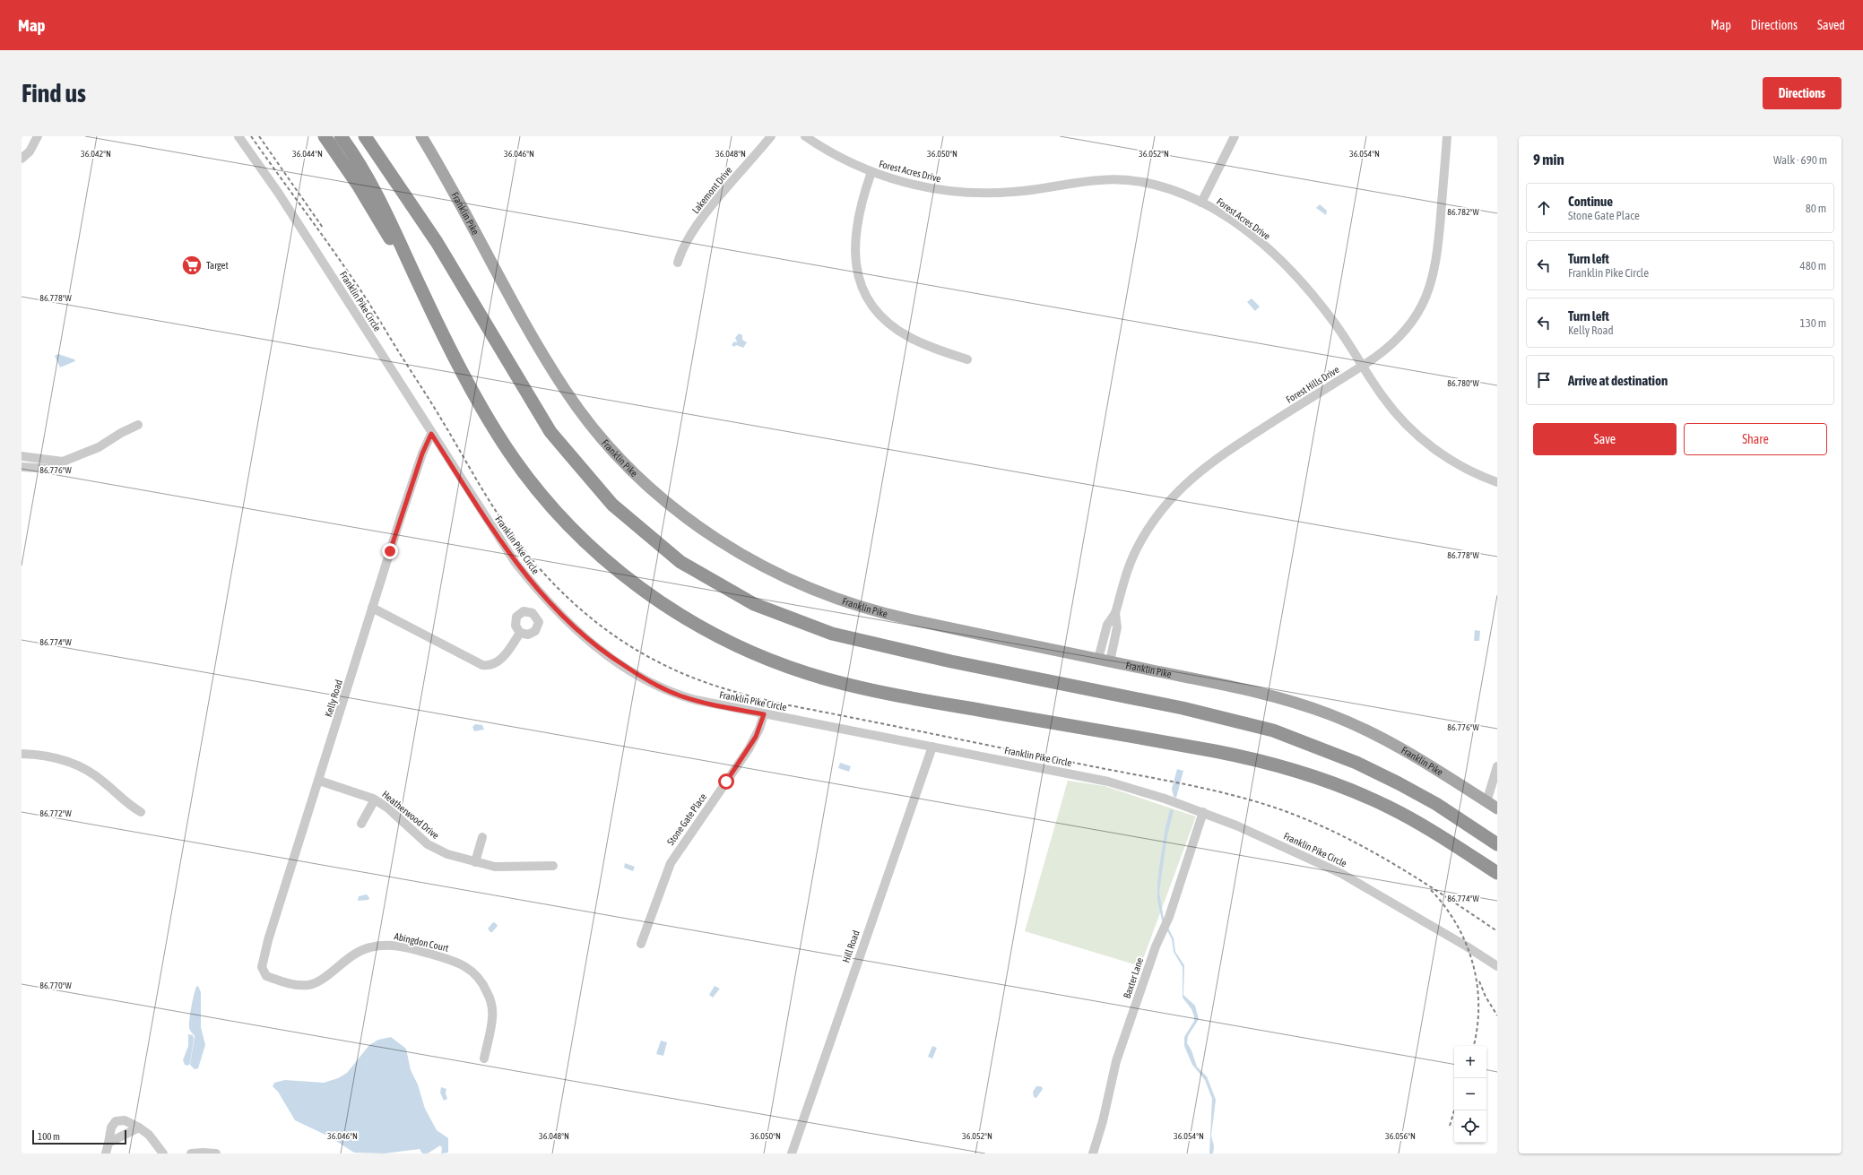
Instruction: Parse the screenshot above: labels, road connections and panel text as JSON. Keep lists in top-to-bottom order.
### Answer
{
  "streets": {
    "main road": ["Franklin Pike"],
    "street": [
      "Forest Acres Drive",
      "Lakemont Drive",
      "Franklin Pike Circle",
      "Forest Hills Drive",
      "Kelly Road",
      "Heatherwood Drive",
      "Stone Gate Place",
      "Abingdon Court",
      "Hill Road",
      "Baxter Lane"
    ]
  },
  "crossings": [
    ["Forest Acres Drive", "Forest Hills Drive"],
    ["Franklin Pike", "Forest Hills Drive"],
    ["Franklin Pike Circle", "Kelly Road"],
    ["Franklin Pike Circle", "Stone Gate Place"],
    ["Franklin Pike Circle", "Hill Road"],
    ["Franklin Pike Circle", "Baxter Lane"],
    ["Kelly Road", "Heatherwood Drive"],
    ["Kelly Road", "Abingdon Court"]
  ],
  "places": {
    "supermarket": ["Target"]
  },
  "scale_bar": "100 m",
  "page": {
    "header": "Map",
    "nav": ["Map", "Directions", "Saved"],
    "buttons": [
      "Directions",
      ["Save", "Share"]
    ],
    "title": "Find us",
    "heading": ["9 min", "Walk · 690 m"],
    "list": [
      ["Continue", "Stone Gate Place", "80 m"],
      ["Turn left", "Franklin Pike Circle", "480 m"],
      ["Turn left", "Kelly Road", "130 m"],
      "Arrive at destination"
    ],
    "map_buttons": ["+", "−"],
    "scale": "100 m"
  },
  "coordinates": [
    "36.044°N",
    "36.046°N",
    "36.048°N",
    "36.054°N",
    "36.042°N",
    "36.050°N",
    "36.052°N",
    "86.782°W",
    "86.778°W",
    "86.780°W",
    "86.776°W",
    "86.774°W",
    "86.772°W",
    "86.770°W",
    "36.056°N"
  ]
}
